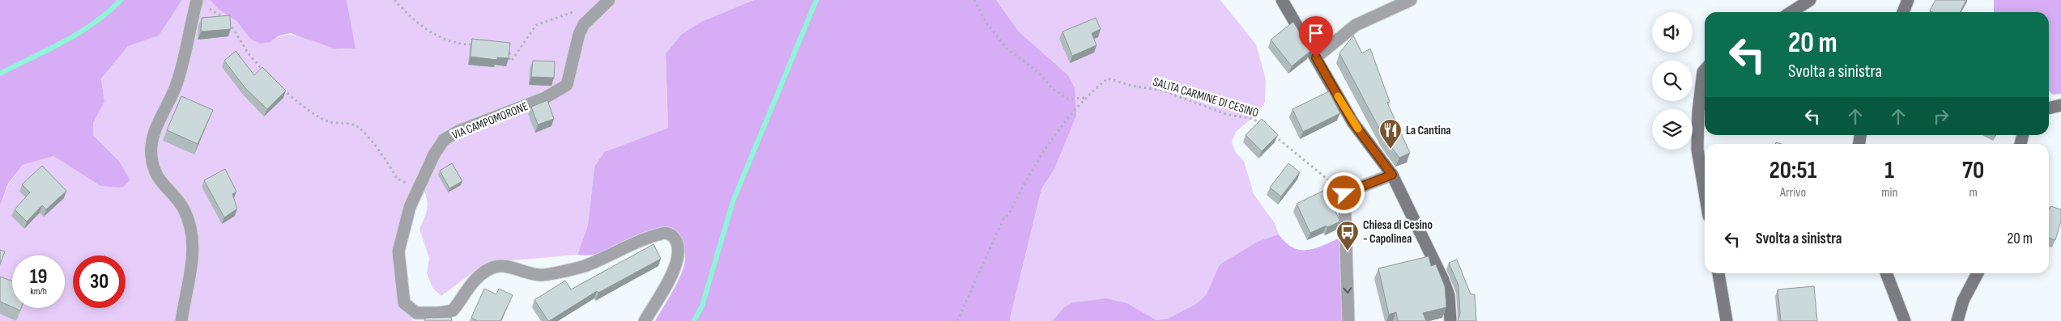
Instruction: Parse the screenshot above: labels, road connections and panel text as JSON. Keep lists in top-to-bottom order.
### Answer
{
  "streets": {
    "street": ["VIA CAMPOMORONE"],
    "path": ["SALITA CARMINE DI CESINO"]
  },
  "places": {
    "restaurant": ["La Cantina"],
    "bus stop": ["Chiesa di Cesino - Capolinea"]
  },
  "page": {
    "turn": ["20 m", "Svolta a sinistra"],
    "eta": [
      "20:51",
      "Arrivo",
      "1",
      "min",
      "70",
      "m"
    ],
    "list": [
      {
        "name": "Svolta a sinistra",
        "value": "20 m"
      }
    ],
    "speed": "19 km/h",
    "limit": "30"
  }
}
